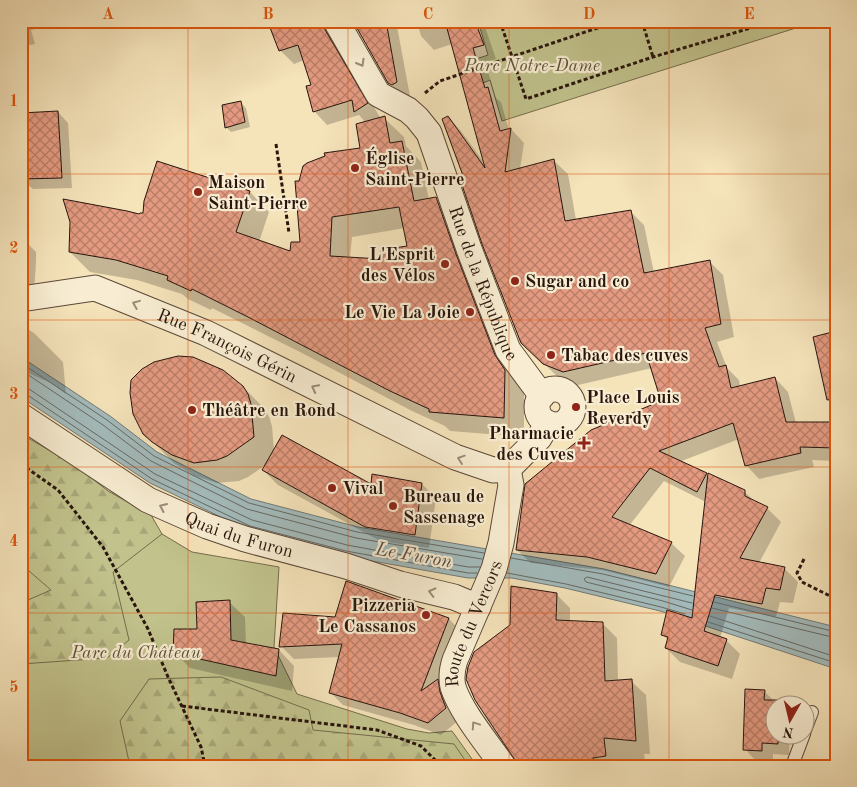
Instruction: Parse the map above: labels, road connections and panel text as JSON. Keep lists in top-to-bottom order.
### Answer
{
  "streets": {
    "street": [
      "Rue de la République",
      "Rue François Gérin",
      "Quai du Furon",
      "Route du Vercors"
    ]
  },
  "crossings": [
    ["Rue de la République", "Rue François Gérin"],
    ["Rue de la République", "Route du Vercors"],
    ["Rue François Gérin", "Route du Vercors"],
    ["Quai du Furon", "Route du Vercors"]
  ],
  "one_way": ["Rue François Gérin", "Quai du Furon", "Route du Vercors"],
  "water": ["Le Furon"],
  "parks": ["Parc Notre-Dame", "Parc du Château"],
  "places": {
    "other": [
      "Église Saint-Pierre",
      "Maison Saint-Pierre",
      "L'Esprit des Vélos",
      "Sugar and co",
      "Le Vie La Joie",
      "Tabac des cuves",
      "Place Louis Reverdy",
      "Théâtre en Rond",
      "Vival",
      "Bureau de Sassenage",
      "Pizzeria Le Cassanos"
    ],
    "health": ["Pharmacie des Cuves"]
  },
  "north": "bottom",
  "grid": {
    "columns": [
      "A",
      "B",
      "C",
      "D",
      "E"
    ],
    "rows": [
      "1",
      "2",
      "3",
      "4",
      "5"
    ]
  }
}
